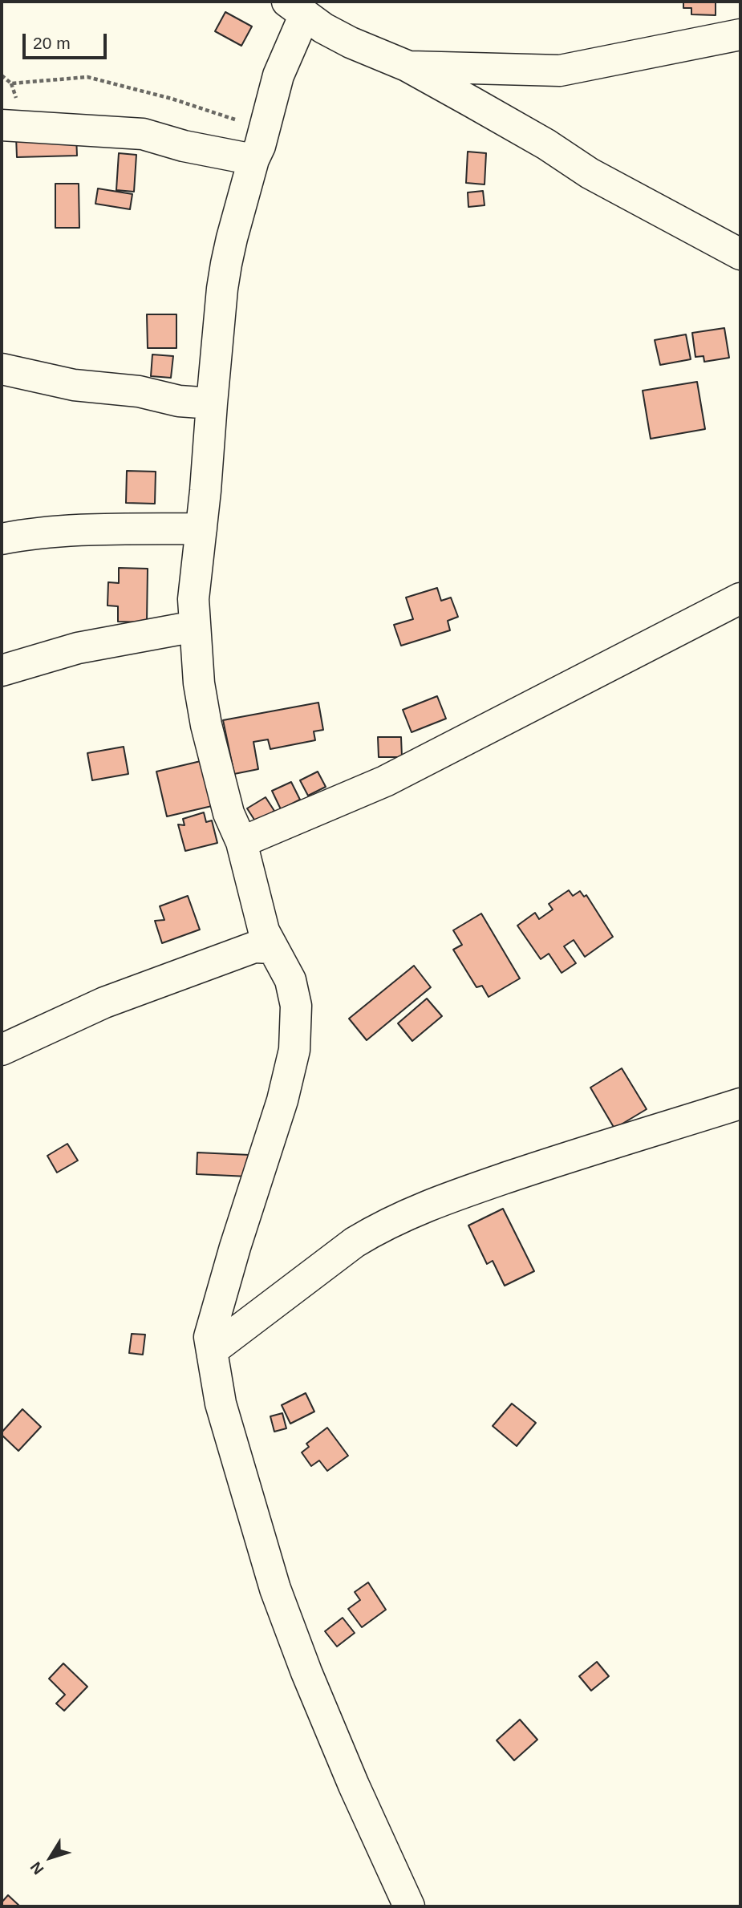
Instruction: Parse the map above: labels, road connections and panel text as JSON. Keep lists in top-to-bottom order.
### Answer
{
  "scale_bar": "20 m",
  "north": "bottom left"
}
